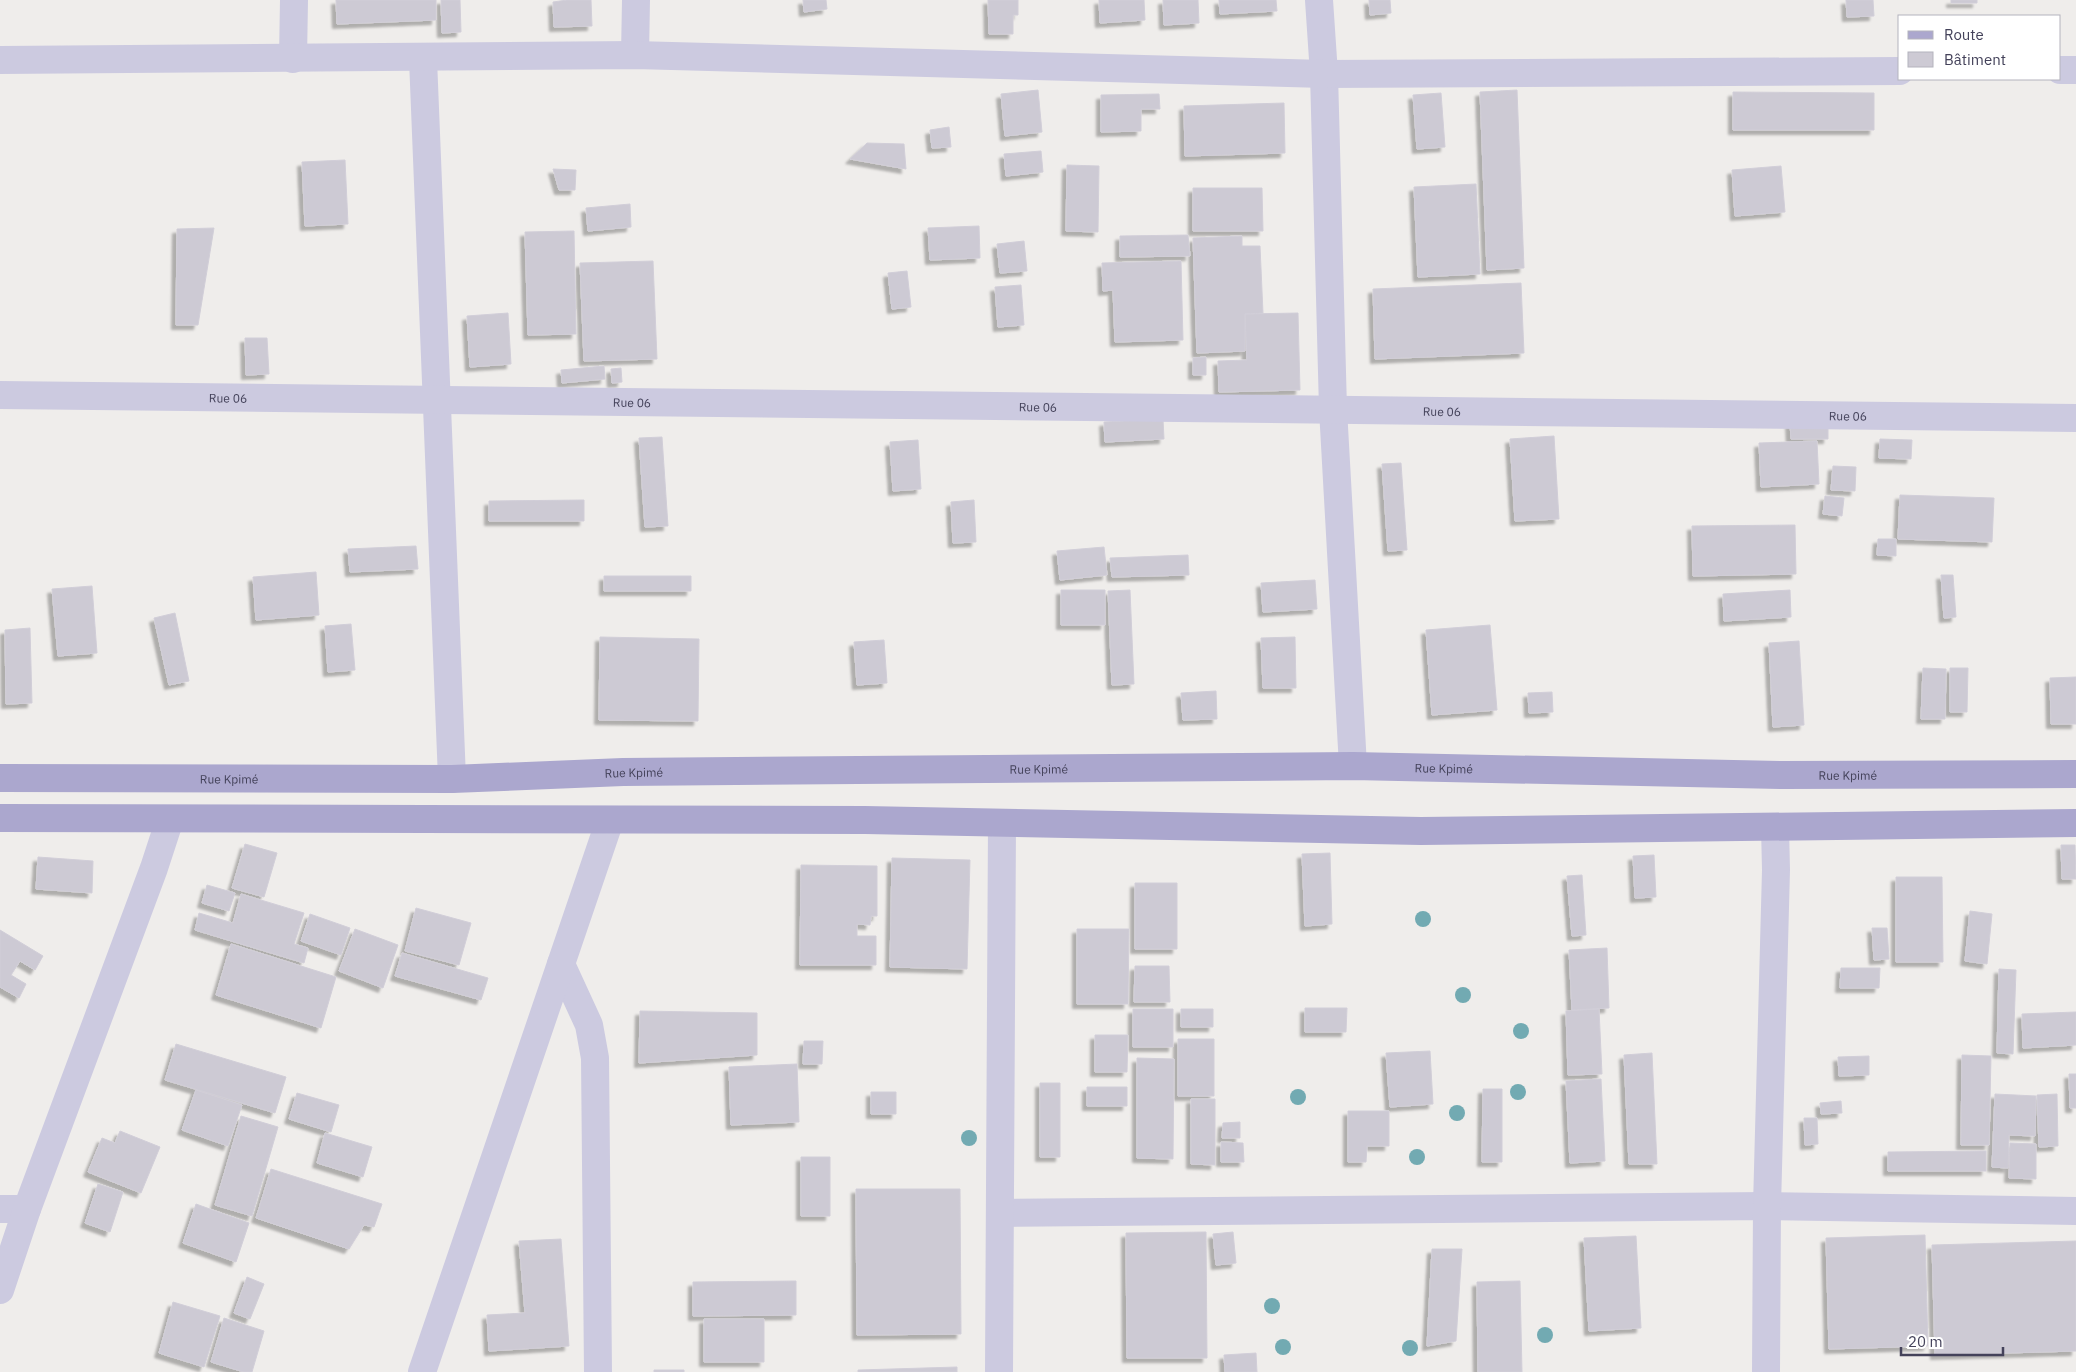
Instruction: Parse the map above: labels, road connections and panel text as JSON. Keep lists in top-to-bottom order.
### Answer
{
  "streets": {
    "main road": ["Rue Kpimé"],
    "street": ["Rue 06"]
  },
  "legend": ["Route", "Bâtiment"],
  "scale_bar": "20 m"
}
